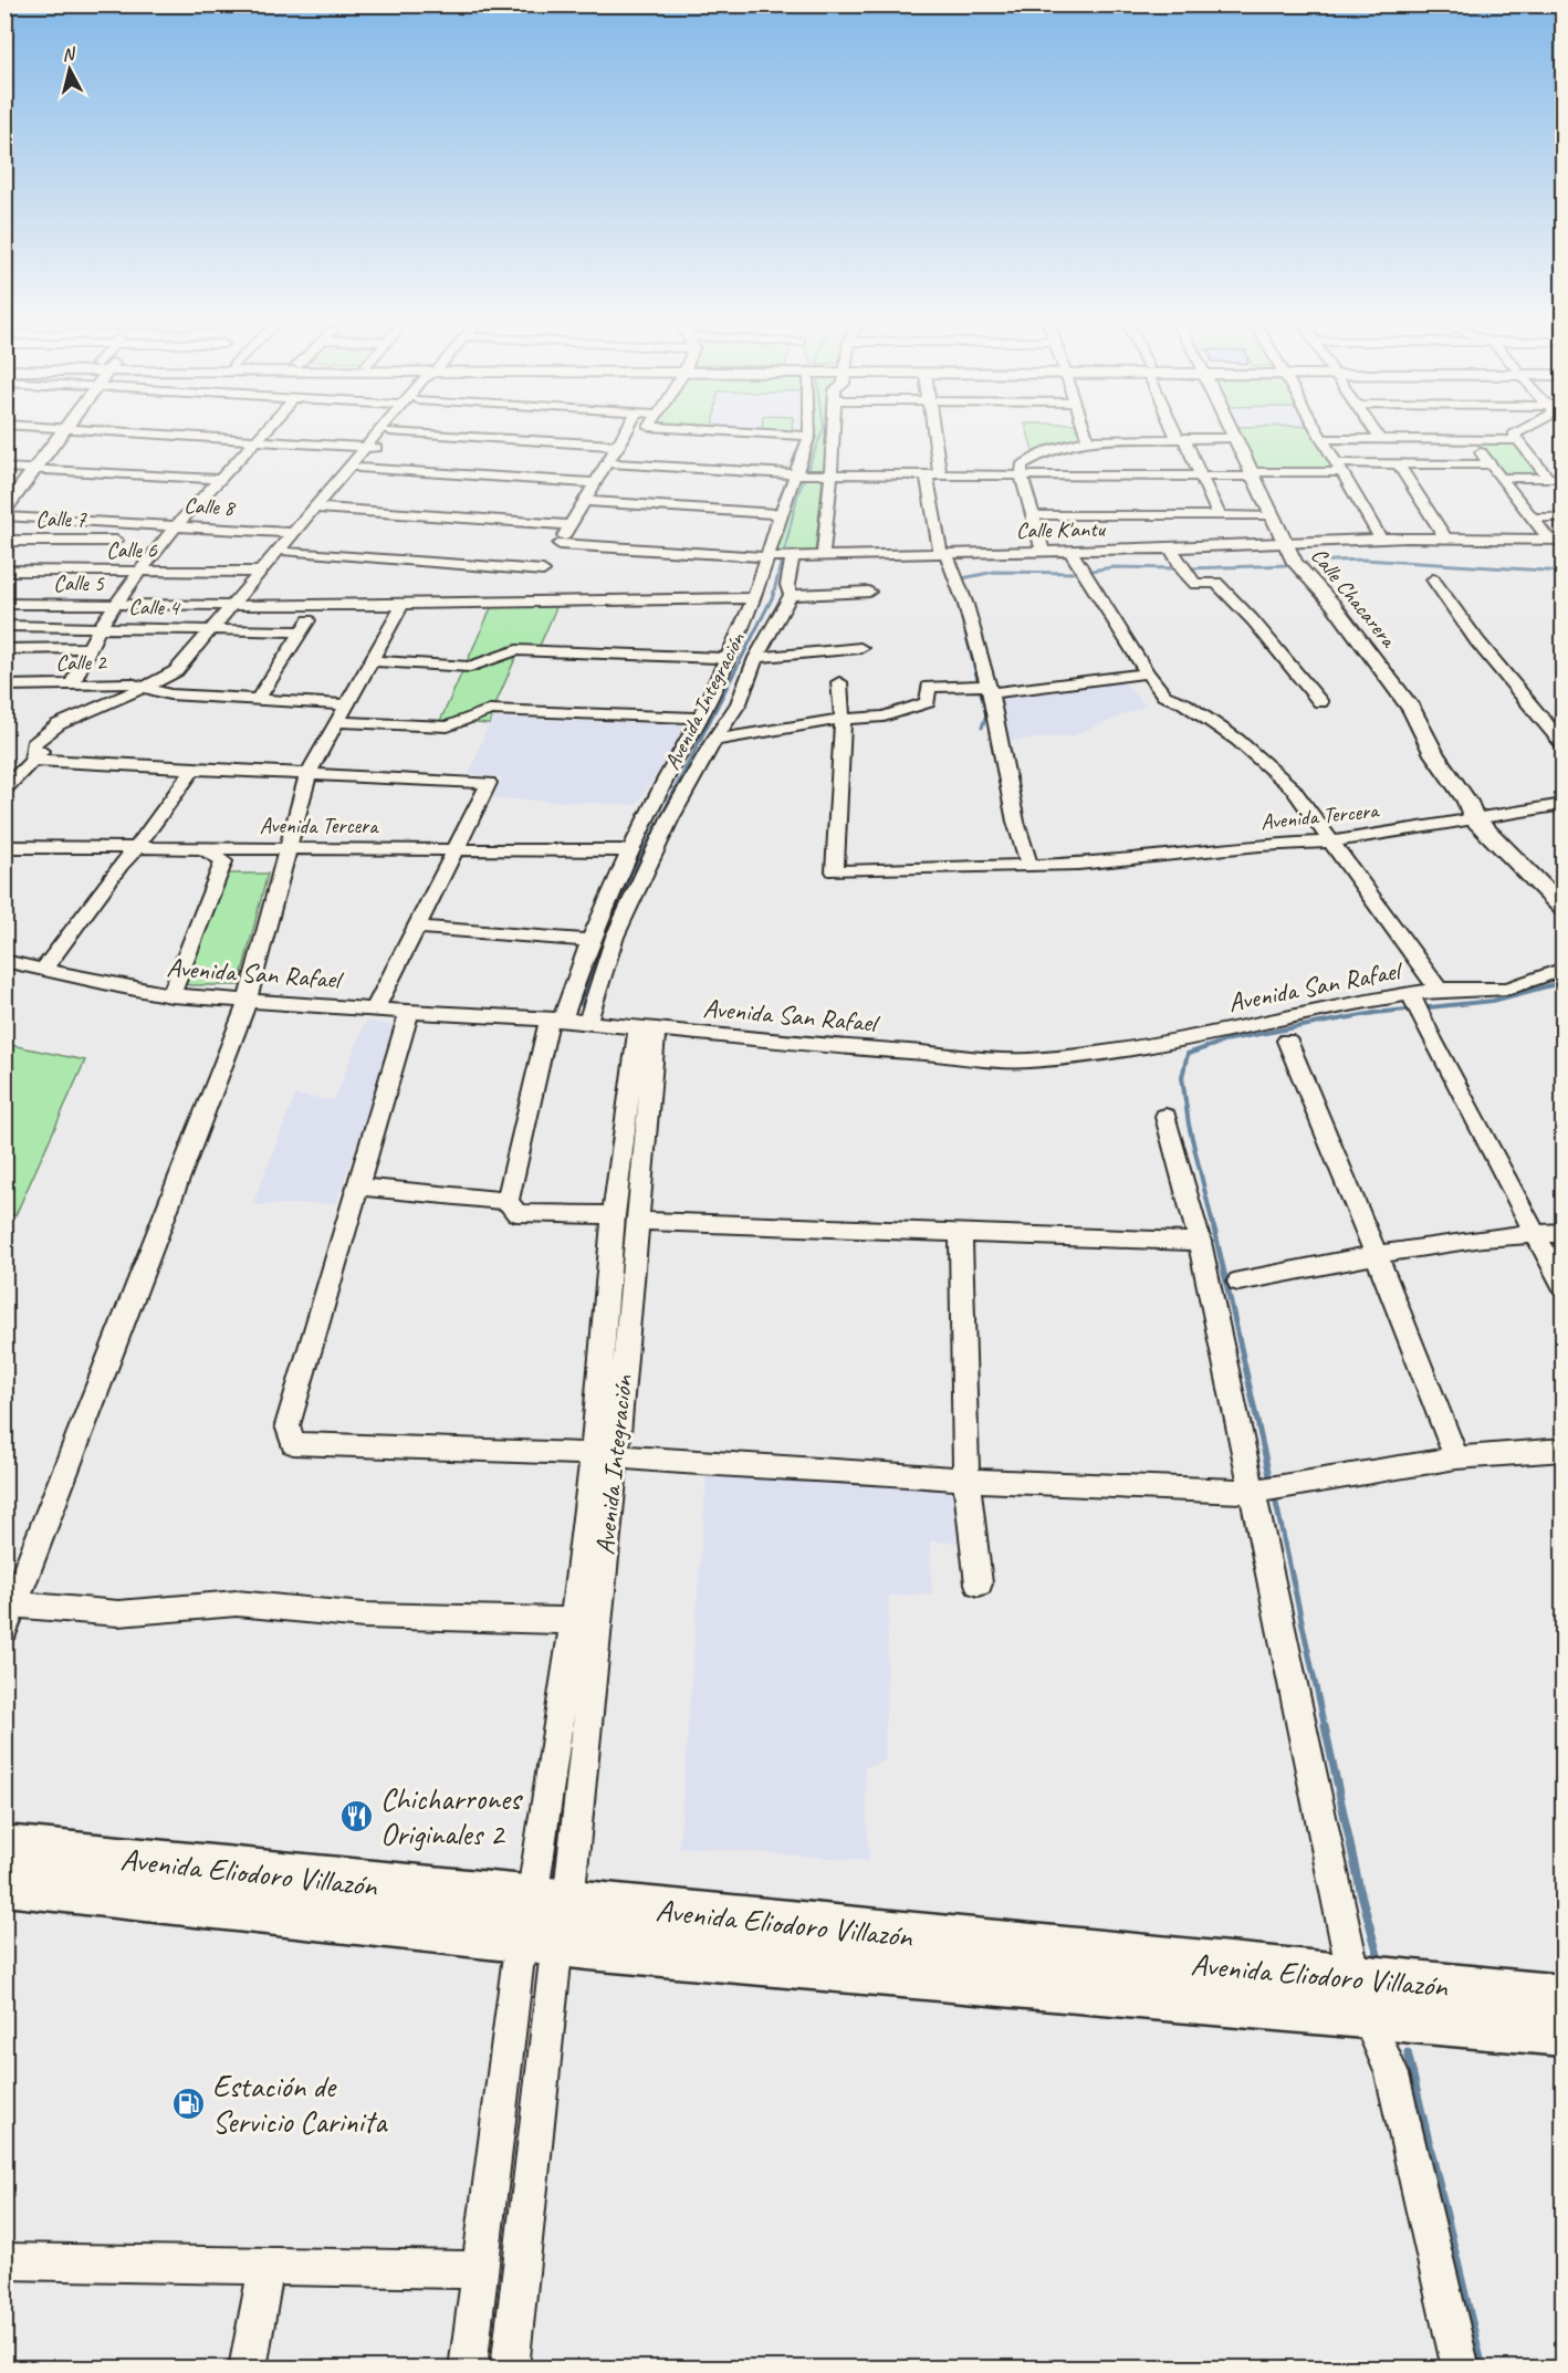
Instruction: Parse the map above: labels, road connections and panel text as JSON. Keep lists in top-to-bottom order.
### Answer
{
  "streets": {
    "highway": ["Avenida Eliodoro Villazón"],
    "main road": ["Calle Chacarera"],
    "street": [
      "Calle 8",
      "Calle 7",
      "Calle K'antu",
      "Calle 6",
      "Calle 5",
      "Calle 4",
      "Calle 2",
      "Avenida Integración",
      "Avenida Tercera",
      "Avenida San Rafael"
    ]
  },
  "crossings": [
    ["Calle K'antu", "Calle 5"],
    ["Calle K'antu", "Calle Chacarera"],
    ["Calle K'antu", "Avenida Integración"],
    ["Calle Chacarera", "Avenida Tercera"],
    ["Avenida Integración", "Avenida Tercera"],
    ["Avenida Integración", "Avenida San Rafael"],
    ["Avenida Integración", "Avenida Eliodoro Villazón"]
  ],
  "places": {
    "restaurant": ["Chicharrones Originales 2"],
    "fuel station": ["Estación de Servicio Carinita"]
  },
  "north": "top"
}
